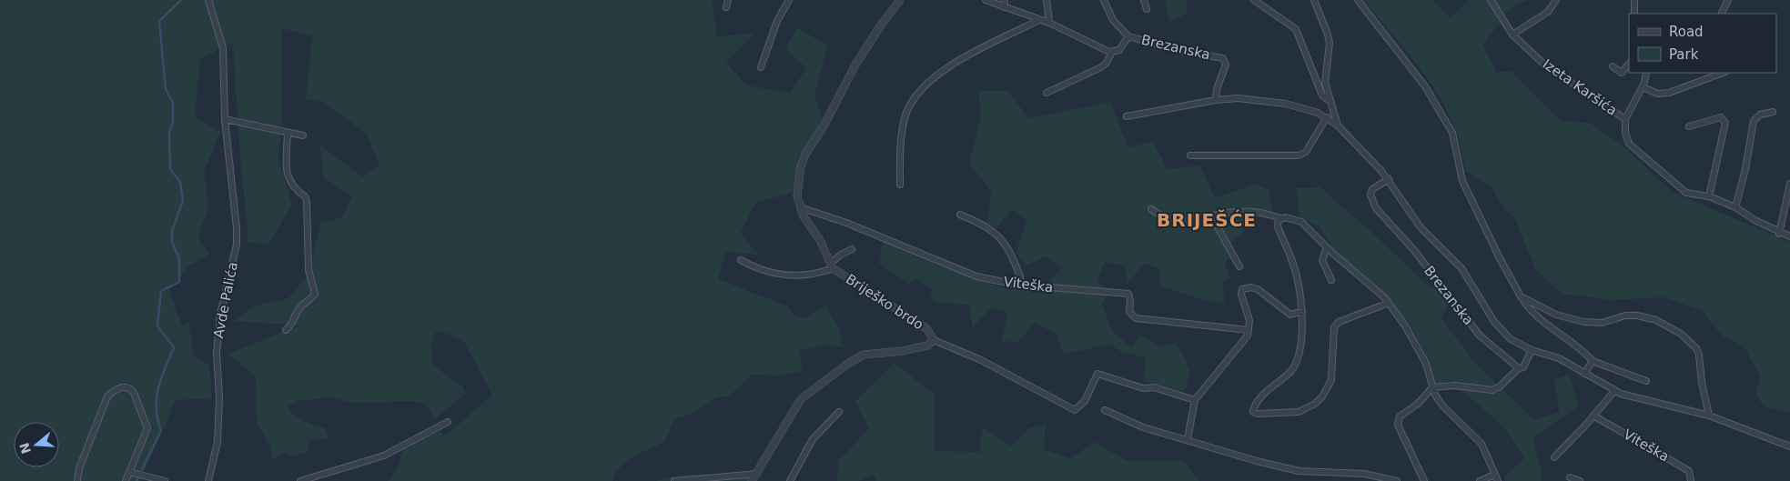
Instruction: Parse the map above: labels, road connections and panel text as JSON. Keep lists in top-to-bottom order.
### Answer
{
  "streets": {
    "street": [
      "Brezanska",
      "Izeta Karšića",
      "Viteška",
      "Avde Palića",
      "Briješko brdo"
    ]
  },
  "districts": ["BRIJEŠĆE"],
  "legend": ["Road", "Park"],
  "north": "left"
}
